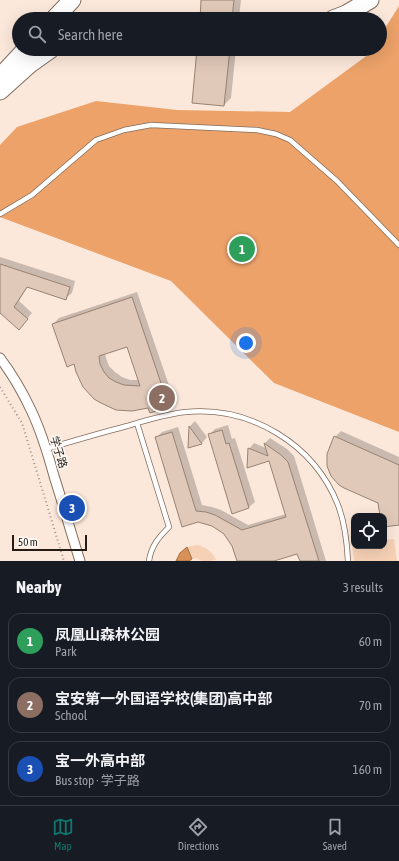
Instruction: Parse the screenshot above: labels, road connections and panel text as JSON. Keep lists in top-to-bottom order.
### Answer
{
  "streets": {
    "street": ["学子路"]
  },
  "scale_bar": "50 m",
  "page": {
    "search": "Search here",
    "pins": ["1", "2", "3"],
    "scale": "50 m",
    "heading": ["Nearby", "3 results"],
    "list": [
      {
        "mark": "1",
        "name": "凤凰山森林公园",
        "note": "Park",
        "value": "60 m"
      },
      {
        "mark": "2",
        "name": "宝安第一外国语学校(集团)高中部",
        "note": "School",
        "value": "70 m"
      },
      {
        "mark": "3",
        "name": "宝一外高中部",
        "note": "Bus stop · 学子路",
        "value": "160 m"
      }
    ],
    "nav": ["Map", "Directions", "Saved"]
  }
}
